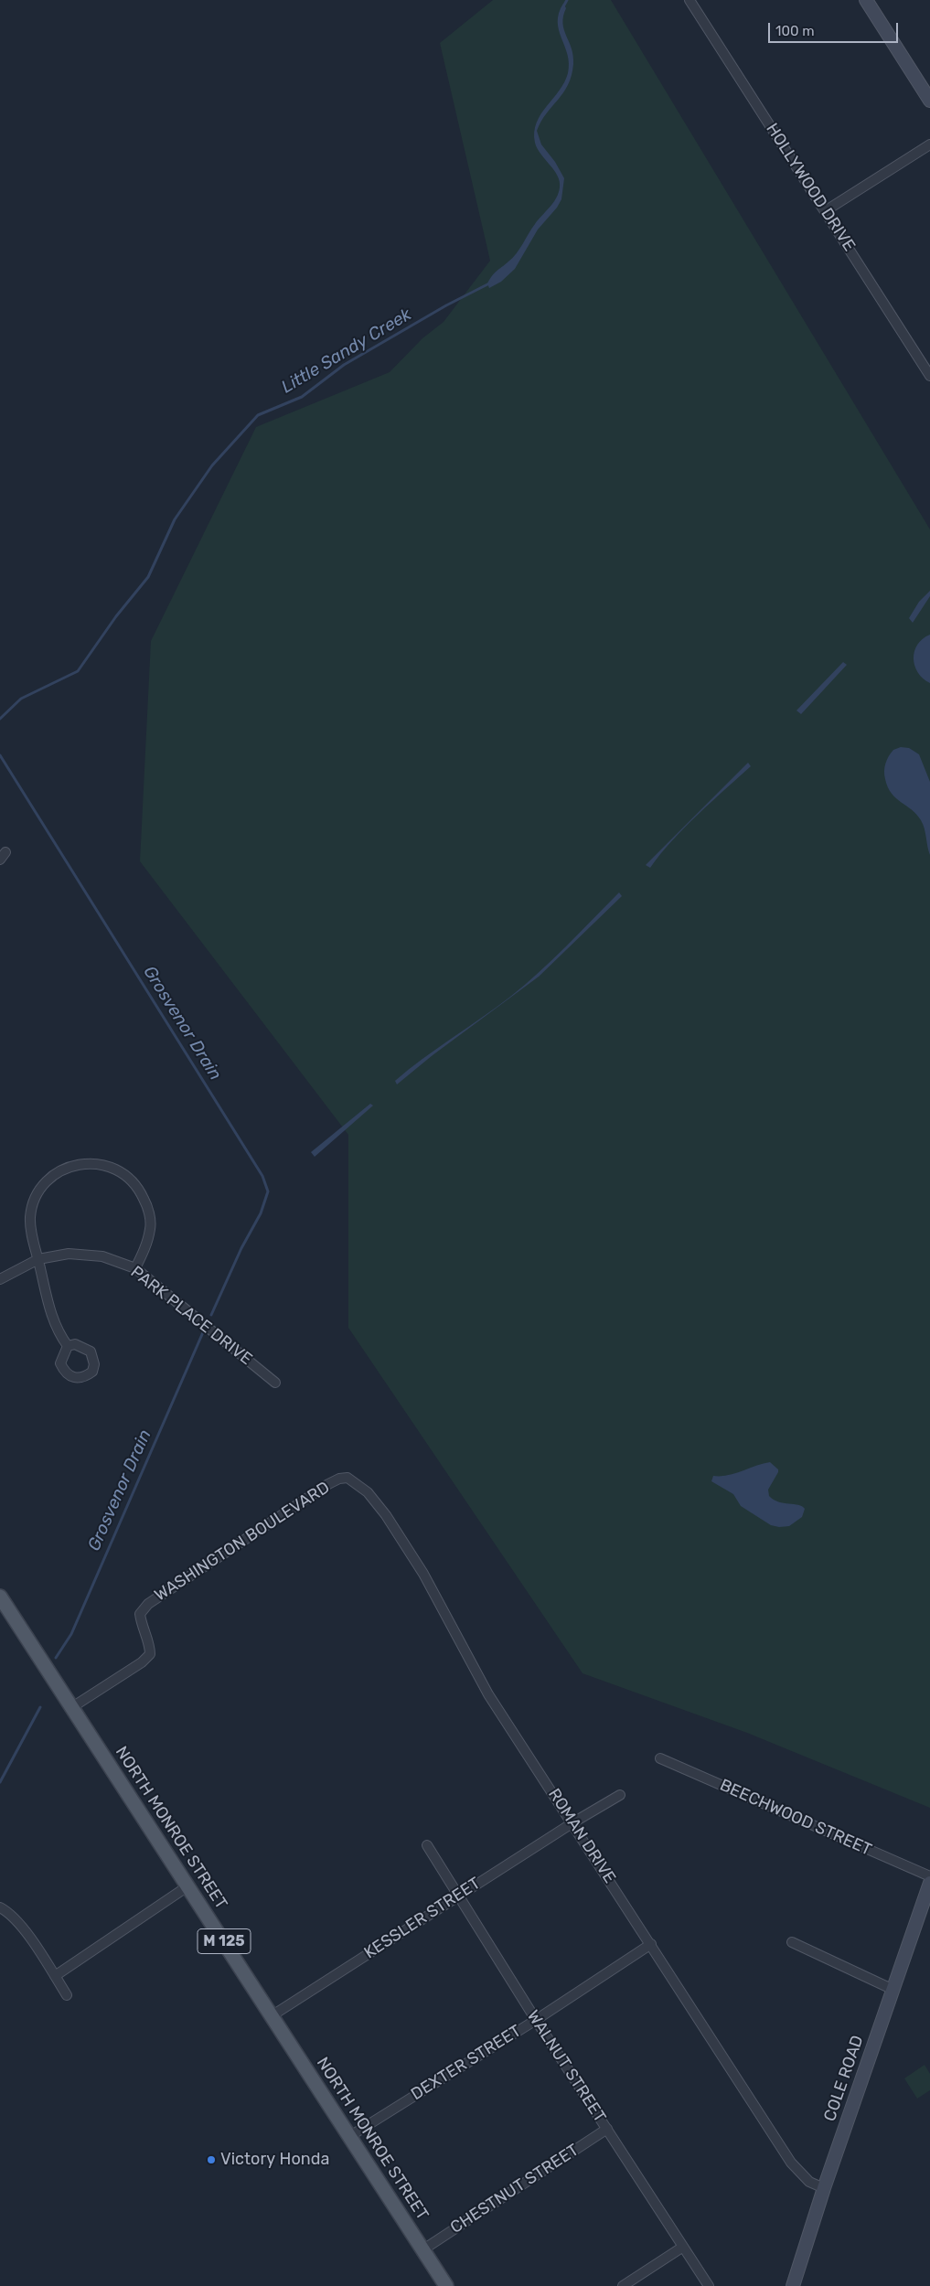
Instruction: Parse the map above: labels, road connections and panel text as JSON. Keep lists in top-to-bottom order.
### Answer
{
  "streets": {
    "main road": ["NORTH MONROE STREET", "M 125"],
    "street": [
      "HOLLYWOOD DRIVE",
      "PARK PLACE DRIVE",
      "WASHINGTON BOULEVARD",
      "BEECHWOOD STREET",
      "ROMAN DRIVE",
      "KESSLER STREET",
      "DEXTER STREET",
      "WALNUT STREET",
      "COLE ROAD",
      "CHESTNUT STREET"
    ]
  },
  "crossings": [
    ["WASHINGTON BOULEVARD", "NORTH MONROE STREET"],
    ["WASHINGTON BOULEVARD", "ROMAN DRIVE"],
    ["NORTH MONROE STREET", "KESSLER STREET"],
    ["NORTH MONROE STREET", "DEXTER STREET"],
    ["NORTH MONROE STREET", "CHESTNUT STREET"],
    ["ROMAN DRIVE", "KESSLER STREET"],
    ["ROMAN DRIVE", "DEXTER STREET"],
    ["ROMAN DRIVE", "COLE ROAD"],
    ["KESSLER STREET", "WALNUT STREET"],
    ["DEXTER STREET", "WALNUT STREET"],
    ["WALNUT STREET", "CHESTNUT STREET"]
  ],
  "water": ["Little Sandy Creek", "Grosvenor Drain"],
  "places": ["Victory Honda"],
  "scale_bar": "100 m"
}
